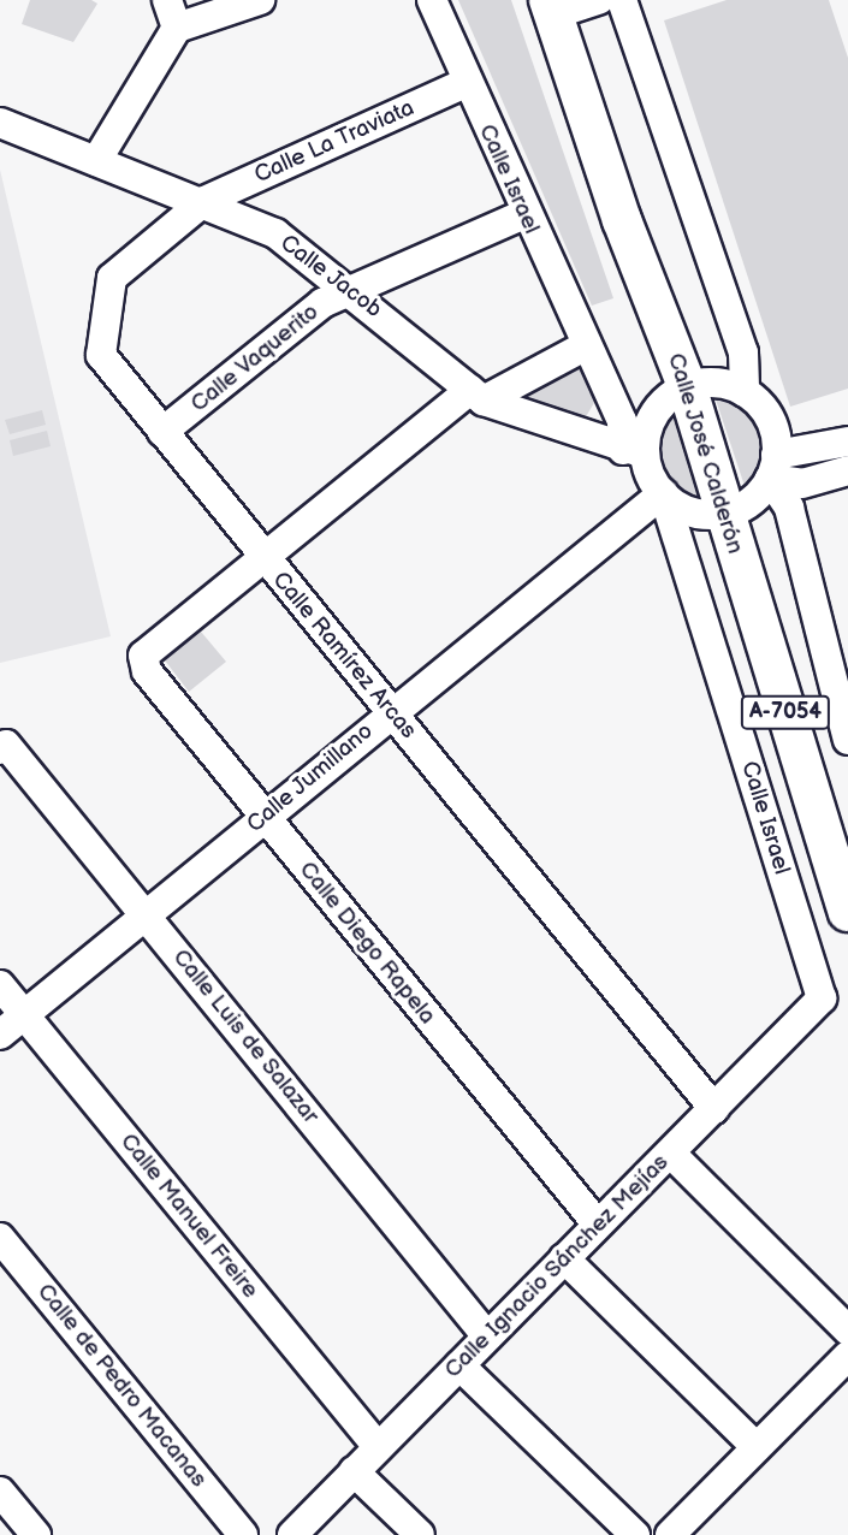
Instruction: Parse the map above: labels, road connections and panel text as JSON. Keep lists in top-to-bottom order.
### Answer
{
  "streets": {
    "main road": ["Calle José Calderón", "A-7054"],
    "street": [
      "Calle La Traviata",
      "Calle Israel",
      "Calle Jacob",
      "Calle Vaquerito",
      "Calle Ramírez Arcas",
      "Calle Jumillano",
      "Calle Diego Rapela",
      "Calle Luis de Salazar",
      "Calle Manuel Freire",
      "Calle Ignacio Sánchez Mejías",
      "Calle de Pedro Macanas"
    ]
  },
  "crossings": [
    ["Calle La Traviata", "Calle Israel"],
    ["Calle La Traviata", "Calle Jacob"],
    ["Calle La Traviata", "Calle Ramírez Arcas"],
    ["Calle Israel", "Calle Jacob"],
    ["Calle Israel", "Calle Vaquerito"],
    ["Calle Israel", "Calle Jumillano"],
    ["Calle Israel", "Calle Ignacio Sánchez Mejías"],
    ["Calle Jacob", "Calle Vaquerito"],
    ["Calle Jacob", "Calle Ramírez Arcas"],
    ["Calle Vaquerito", "Calle Ramírez Arcas"],
    ["Calle Ramírez Arcas", "Calle Jumillano"],
    ["Calle Ramírez Arcas", "Calle Diego Rapela"],
    ["Calle Ramírez Arcas", "Calle Ignacio Sánchez Mejías"],
    ["Calle Jumillano", "Calle Diego Rapela"],
    ["Calle Jumillano", "Calle Luis de Salazar"],
    ["Calle Jumillano", "Calle Manuel Freire"],
    ["Calle Diego Rapela", "Calle Ignacio Sánchez Mejías"],
    ["Calle Luis de Salazar", "Calle Ignacio Sánchez Mejías"],
    ["Calle Manuel Freire", "Calle Ignacio Sánchez Mejías"]
  ]
}
